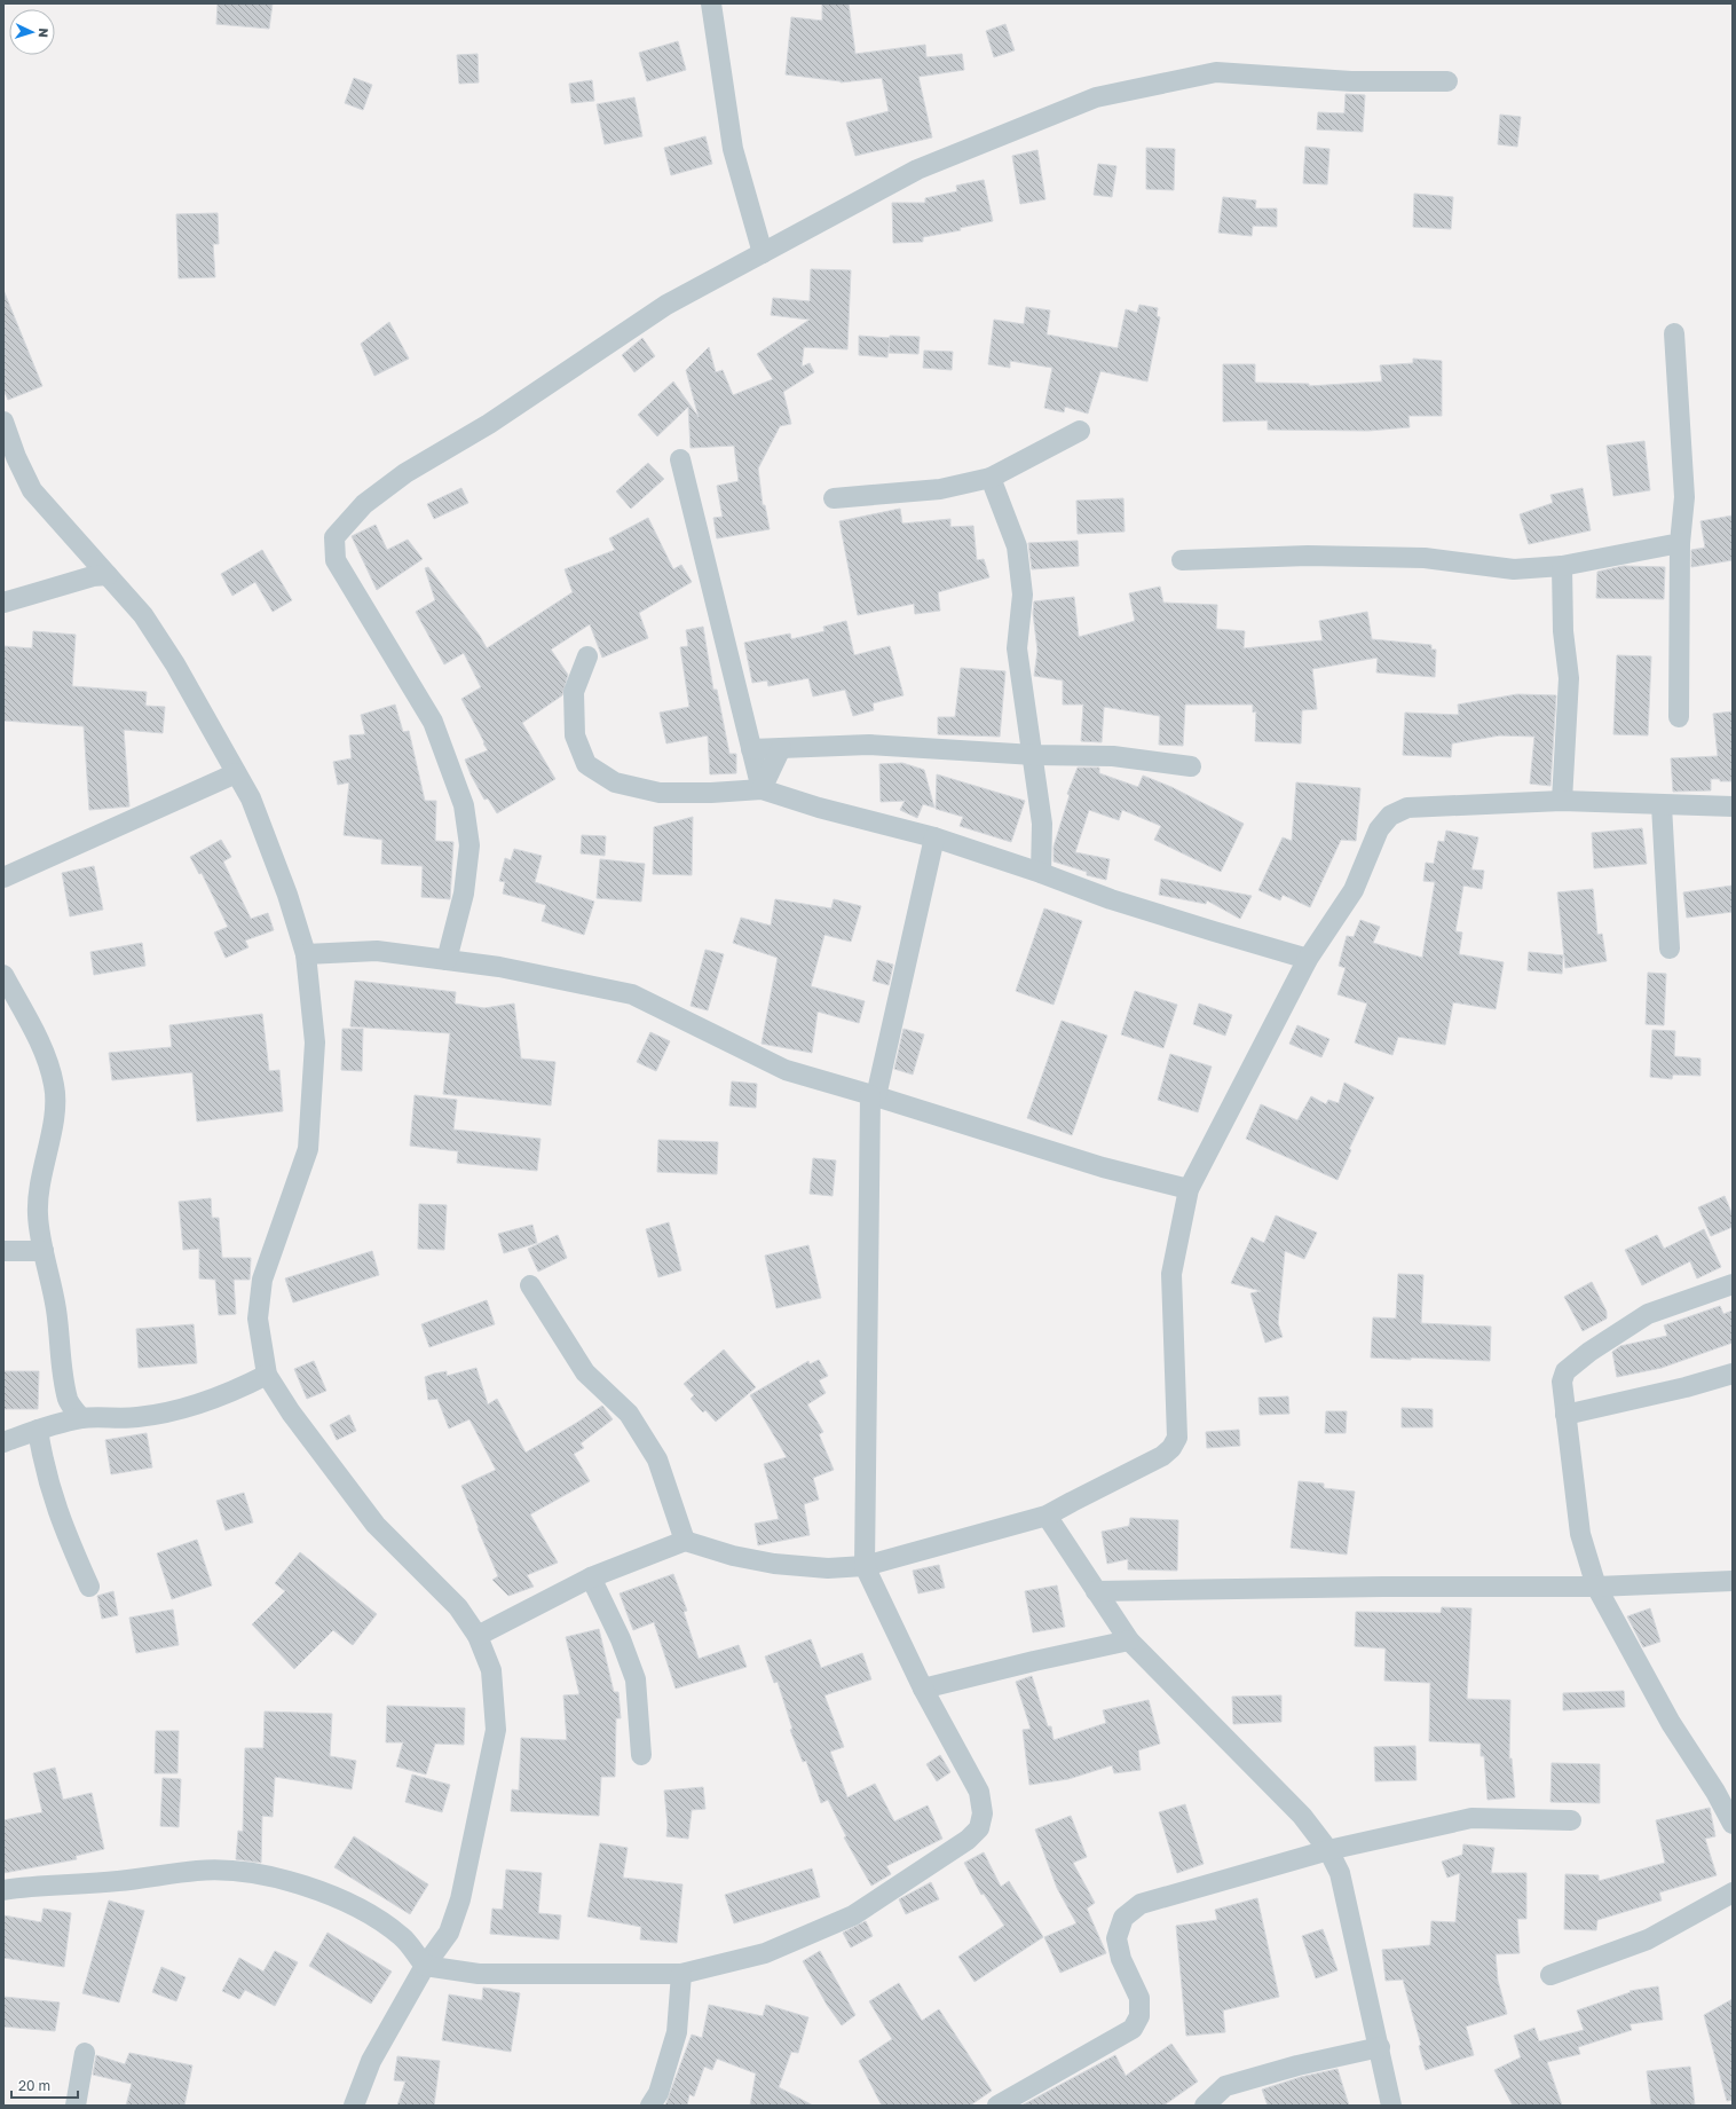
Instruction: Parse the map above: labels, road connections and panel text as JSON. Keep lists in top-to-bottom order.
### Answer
{
  "scale_bar": "20 m",
  "north": "right"
}
